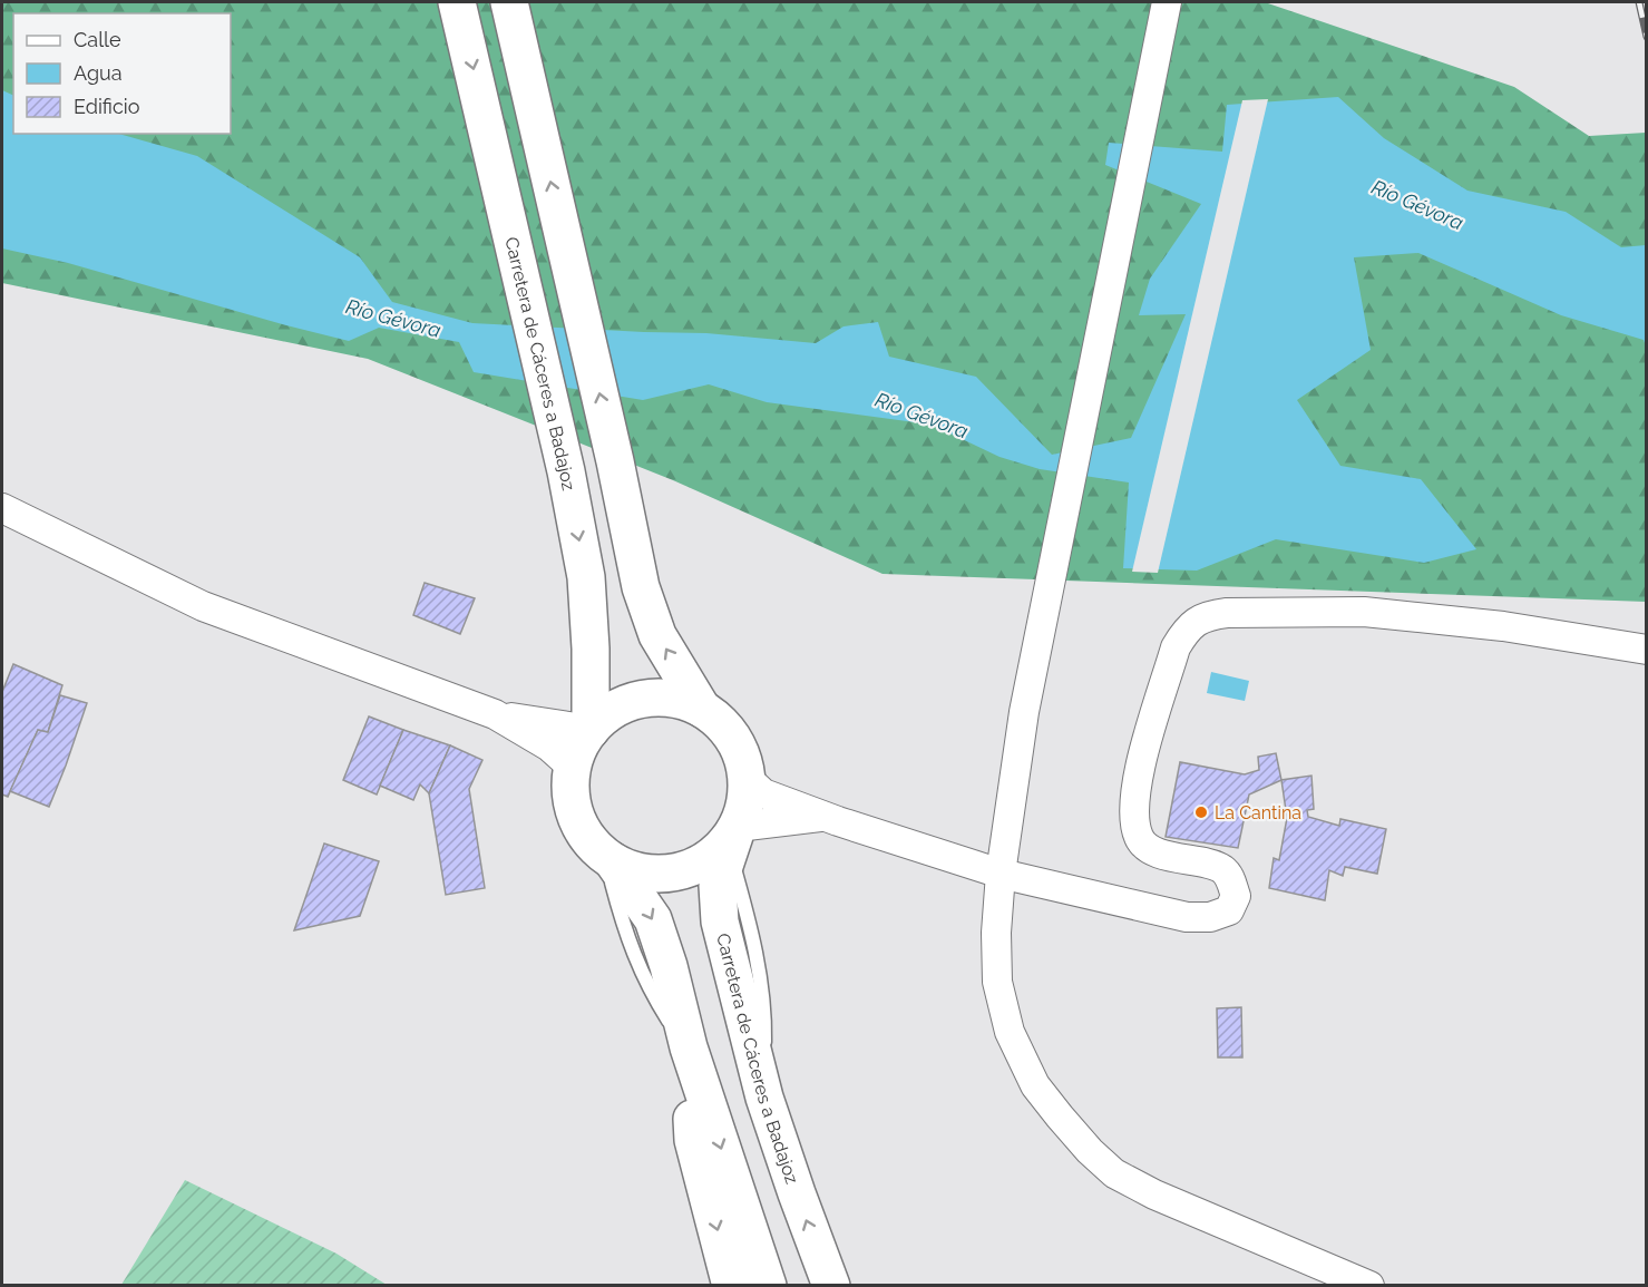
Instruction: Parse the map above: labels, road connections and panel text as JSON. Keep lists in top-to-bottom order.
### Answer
{
  "streets": {
    "highway": ["Carretera de Cáceres a Badajoz"]
  },
  "water": ["Río Gévora"],
  "places": ["La Cantina"],
  "legend": ["Calle", "Agua", "Edificio"]
}
